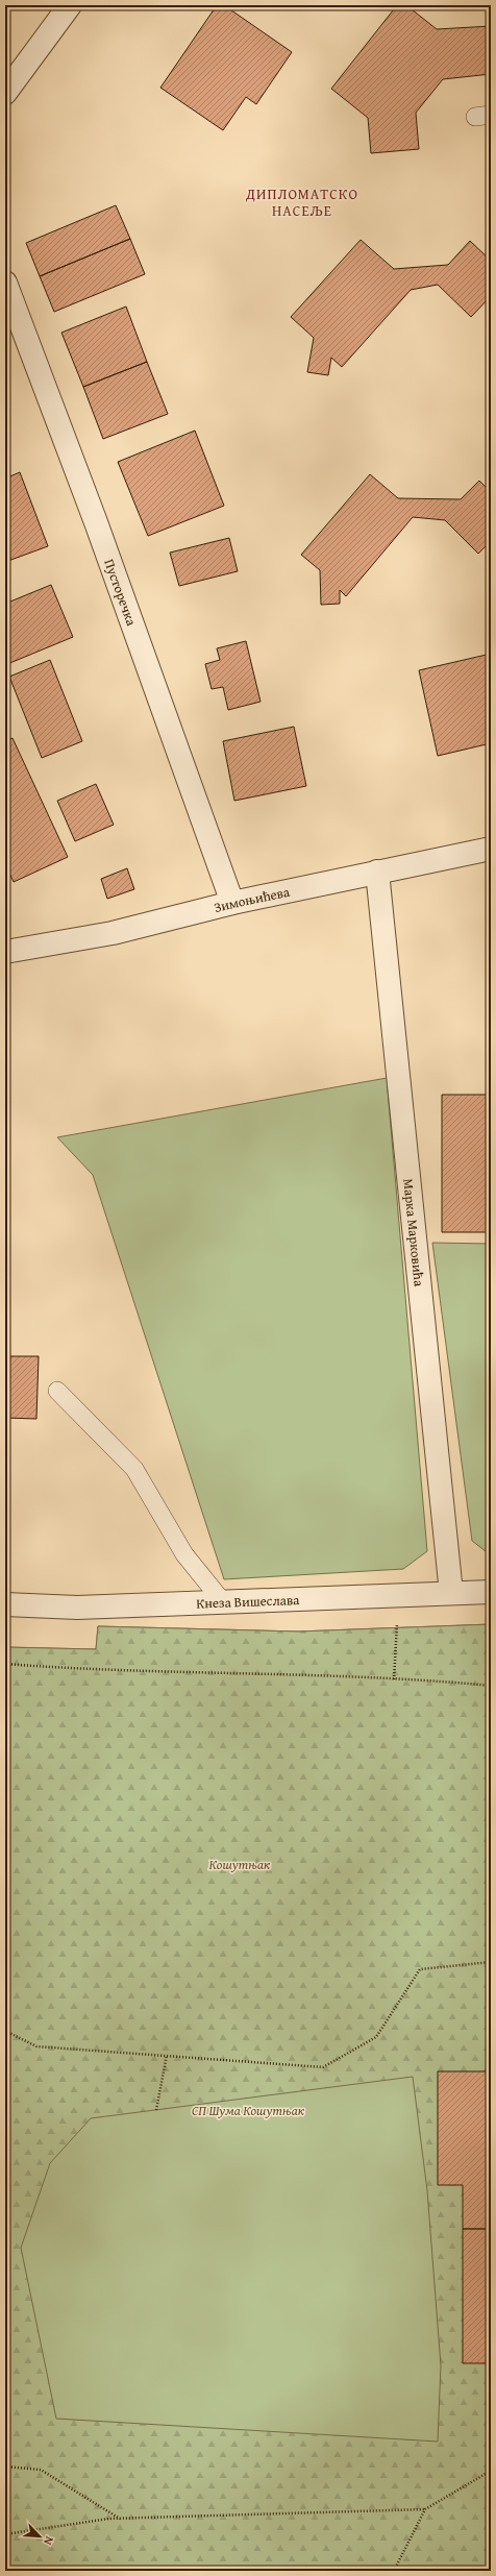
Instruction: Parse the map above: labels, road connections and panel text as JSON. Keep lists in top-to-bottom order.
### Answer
{
  "streets": {
    "street": [
      "Пусторечка",
      "Зимоњићева",
      "Марка Марковића",
      "Кнеза Вишеслава"
    ]
  },
  "crossings": [
    ["Пусторечка", "Зимоњићева"],
    ["Зимоњићева", "Марка Марковића"],
    ["Марка Марковића", "Кнеза Вишеслава"]
  ],
  "districts": ["ДИПЛОМАТСКО НАСЕЉЕ"],
  "parks": ["Кошутњак", "СП Шума Кошутњак"],
  "north": "bottom right"
}
